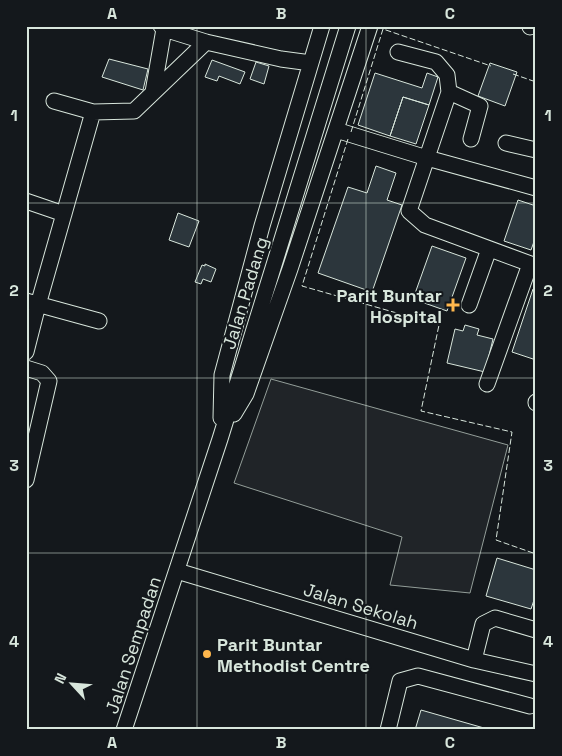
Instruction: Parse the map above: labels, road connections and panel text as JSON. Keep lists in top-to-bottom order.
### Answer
{
  "streets": {
    "street": ["Jalan Padang", "Jalan Sekolah", "Jalan Sempadan"]
  },
  "crossings": [
    ["Jalan Padang", "Jalan Sekolah"],
    ["Jalan Padang", "Jalan Sempadan"],
    ["Jalan Sekolah", "Jalan Sempadan"]
  ],
  "places": {
    "health": ["Parit Buntar Hospital"],
    "other": ["Parit Buntar Methodist Centre"]
  },
  "north": "top left",
  "grid": {
    "columns": ["A", "B", "C"],
    "rows": [
      "1",
      "2",
      "3",
      "4"
    ]
  }
}
